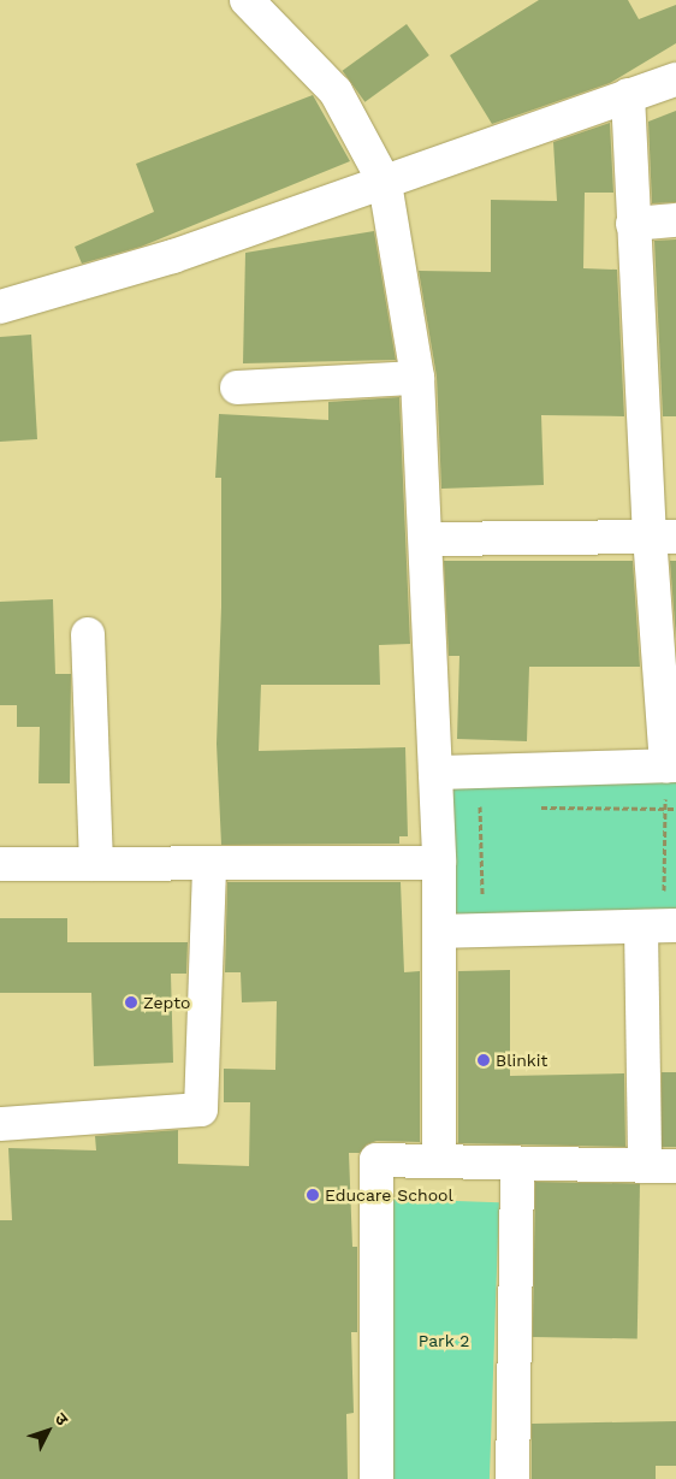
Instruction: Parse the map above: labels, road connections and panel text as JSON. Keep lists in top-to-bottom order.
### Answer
{
  "parks": ["Park 2"],
  "places": ["Zepto", "Blinkit", "Educare School"],
  "north": "top right"
}
